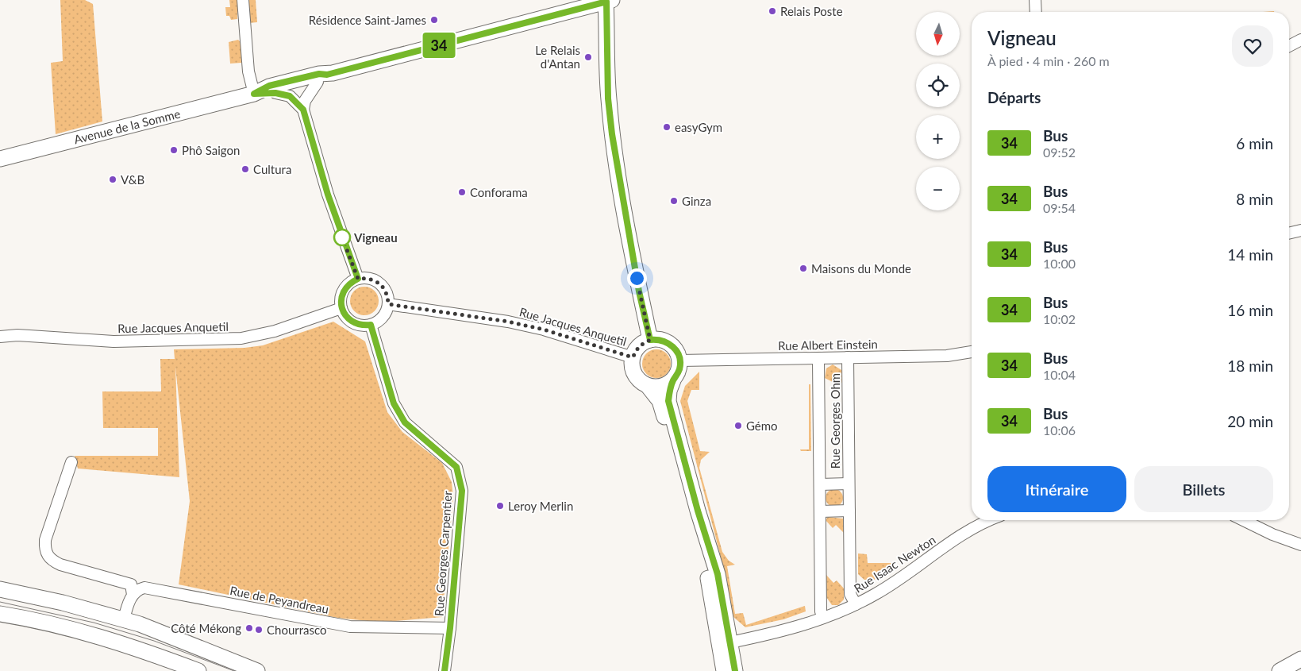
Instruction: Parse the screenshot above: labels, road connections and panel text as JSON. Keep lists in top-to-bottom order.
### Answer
{
  "streets": {
    "main road": ["Avenue de la Somme"],
    "street": [
      "Rue Jacques Anquetil",
      "Rue Albert Einstein",
      "Rue Georges Ohm",
      "Rue Georges Carpentier",
      "Rue Isaac Newton",
      "Rue de Peyandreau"
    ]
  },
  "crossings": [
    ["Rue Jacques Anquetil", "Rue Albert Einstein"],
    ["Rue Jacques Anquetil", "Rue Georges Carpentier"],
    ["Rue Albert Einstein", "Rue Georges Ohm"],
    ["Rue Georges Ohm", "Rue Isaac Newton"],
    ["Rue Georges Carpentier", "Rue de Peyandreau"]
  ],
  "places": [
    "Relais Poste",
    "Résidence Saint-James",
    "Le Relais d'Antan",
    "easyGym",
    "Phô Saigon",
    "Cultura",
    "V&B",
    "Conforama",
    "Ginza",
    "Vigneau",
    "Maisons du Monde",
    "Gémo",
    "Leroy Merlin",
    "Côté Mékong",
    "Chourrasco"
  ],
  "lines": ["bus line 34"],
  "north": "bottom",
  "page": {
    "on_map": "34",
    "map_buttons": ["+", "−"],
    "heading": [
      ["Vigneau", "À pied · 4 min · 260 m"],
      "Départs"
    ],
    "list": [
      {
        "mark": "34",
        "name": "Bus",
        "note": "09:52",
        "value": "6 min"
      },
      {
        "mark": "34",
        "name": "Bus",
        "note": "09:54",
        "value": "8 min"
      },
      {
        "mark": "34",
        "name": "Bus",
        "note": "10:00",
        "value": "14 min"
      },
      {
        "mark": "34",
        "name": "Bus",
        "note": "10:02",
        "value": "16 min"
      },
      {
        "mark": "34",
        "name": "Bus",
        "note": "10:04",
        "value": "18 min"
      },
      {
        "mark": "34",
        "name": "Bus",
        "note": "10:06",
        "value": "20 min"
      }
    ],
    "buttons": ["Itinéraire", "Billets"]
  }
}
